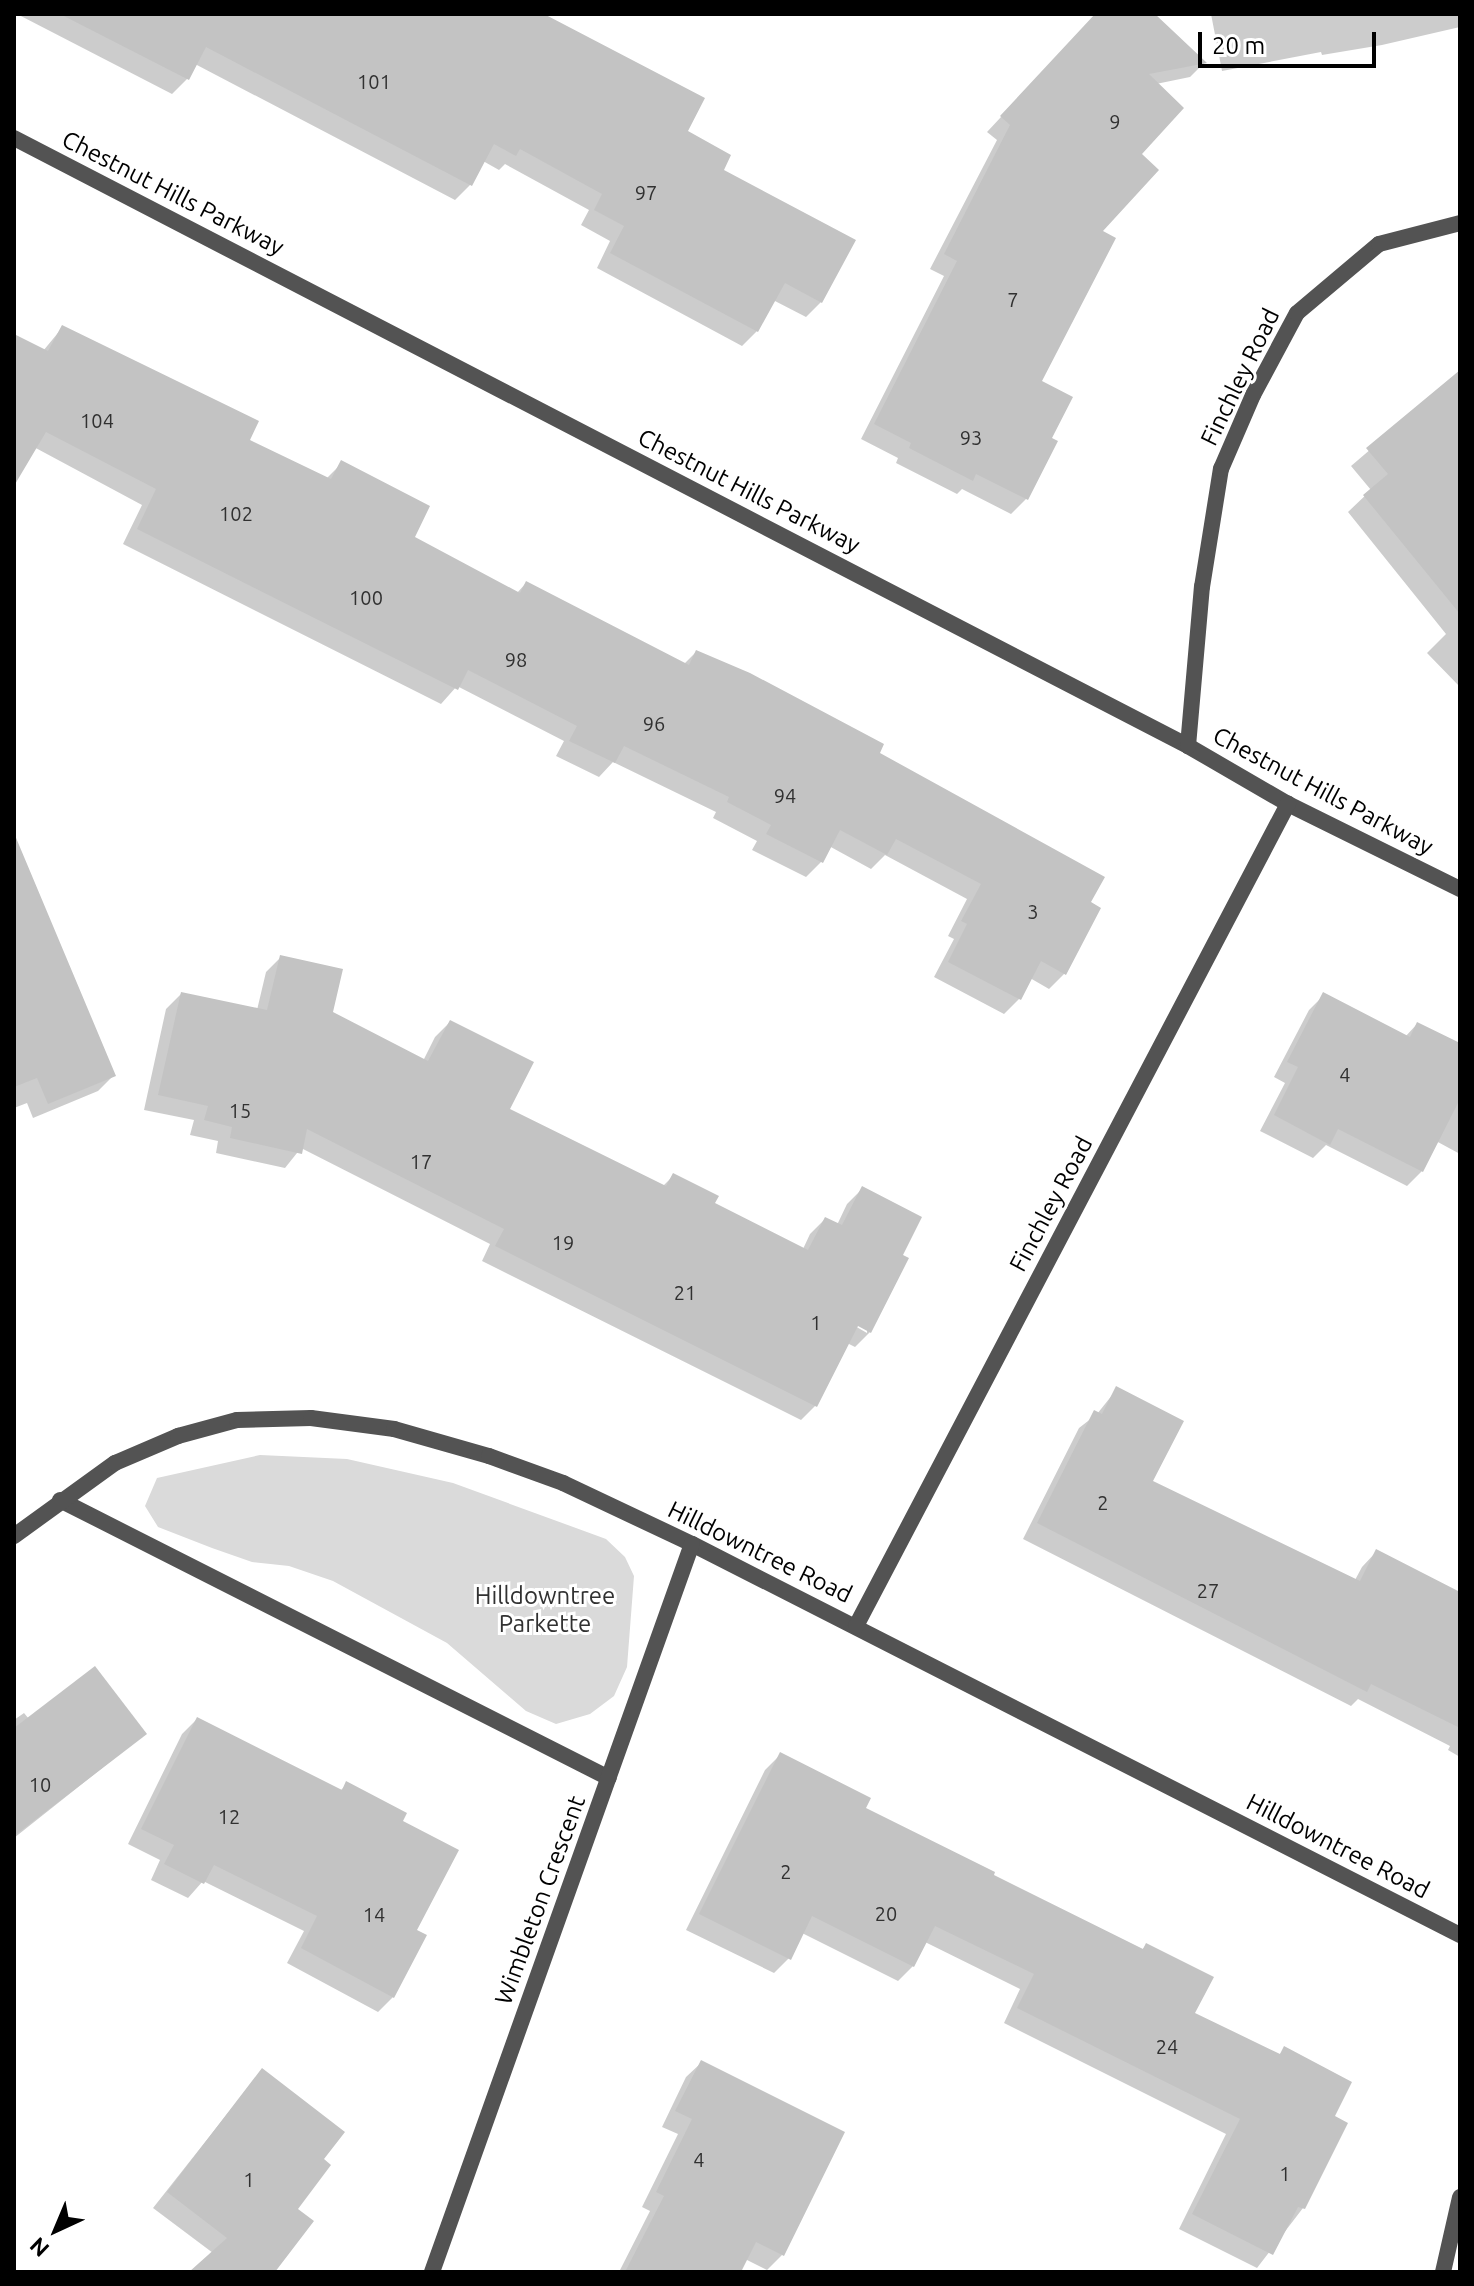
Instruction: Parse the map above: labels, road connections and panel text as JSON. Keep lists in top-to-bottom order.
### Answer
{
  "streets": {
    "street": [
      "Chestnut Hills Parkway",
      "Finchley Road",
      "Hilldowntree Road",
      "Wimbleton Crescent"
    ]
  },
  "crossings": [
    ["Chestnut Hills Parkway", "Finchley Road"],
    ["Finchley Road", "Hilldowntree Road"],
    ["Hilldowntree Road", "Wimbleton Crescent"]
  ],
  "parks": ["Hilldowntree Parkette"],
  "house_numbers": [
    "101",
    "9",
    "97",
    "7",
    "104",
    "93",
    "102",
    "100",
    "98",
    "96",
    "94",
    "3",
    "4",
    "15",
    "17",
    "19",
    "21",
    "1",
    "2",
    "27",
    "10",
    "12",
    "2",
    "20",
    "14",
    "24",
    "4",
    "1",
    "1"
  ],
  "scale_bar": "20 m",
  "north": "bottom left"
}
